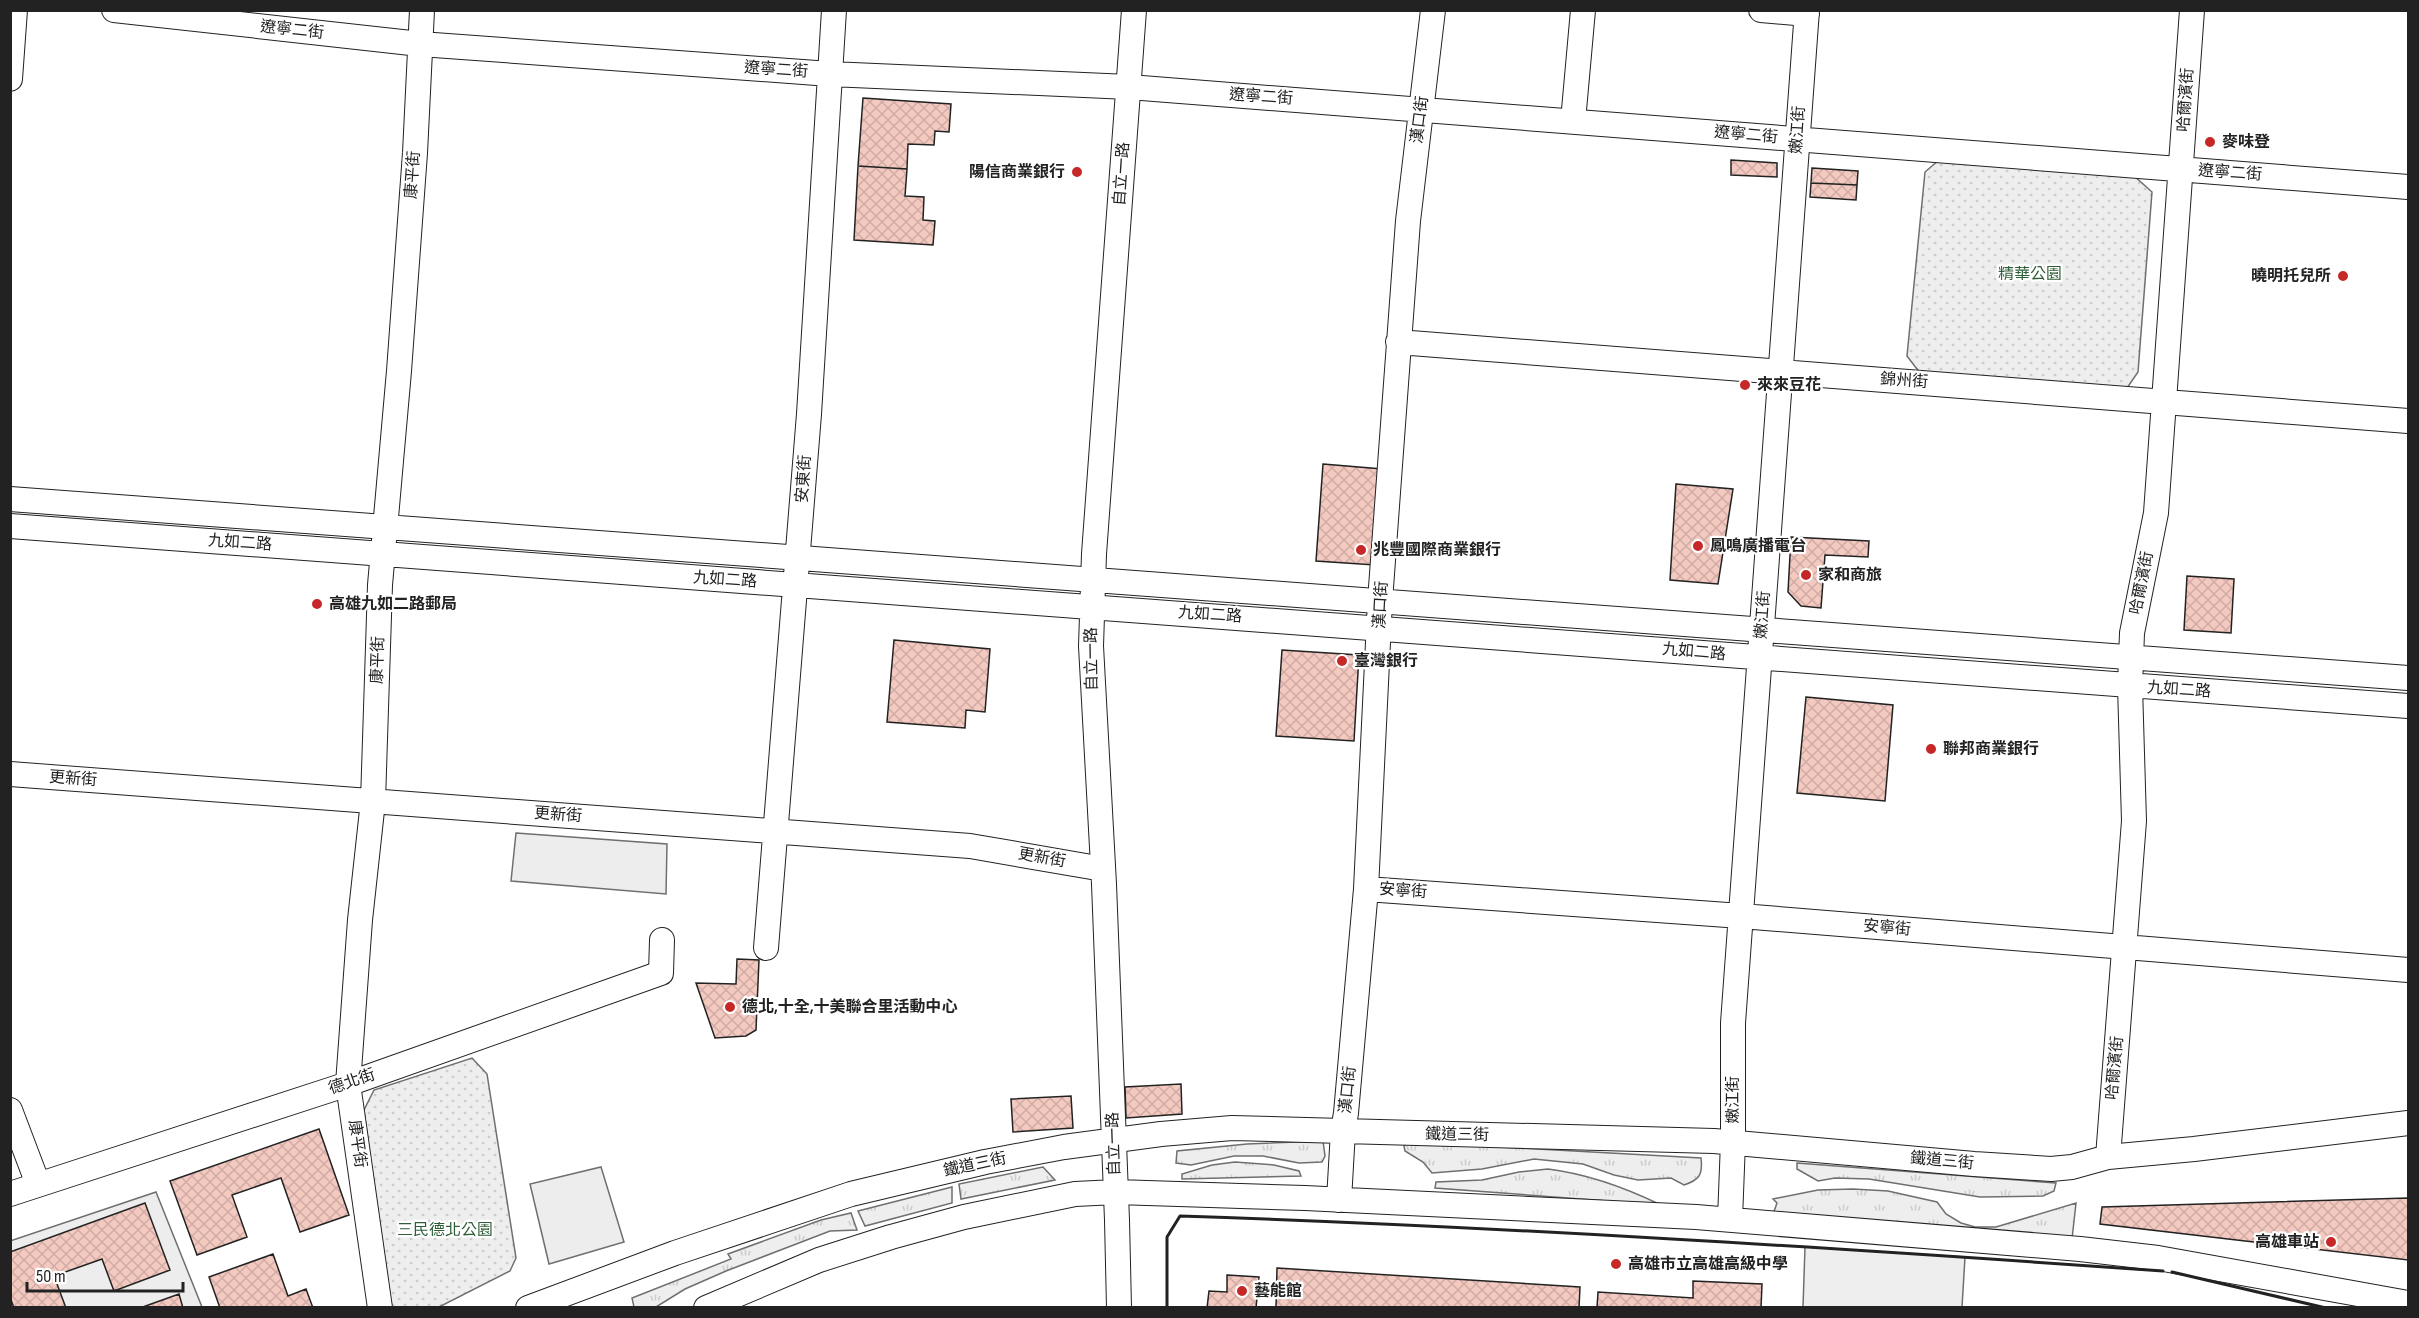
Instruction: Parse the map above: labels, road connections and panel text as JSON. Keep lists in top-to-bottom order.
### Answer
{
  "streets": {
    "street": [
      "遼寧二街",
      "哈爾濱街",
      "漢口街",
      "嫩江街",
      "自立一路",
      "康平街",
      "錦州街",
      "安東街",
      "九如二路",
      "更新街",
      "安寧街",
      "德北街",
      "鐵道三街"
    ]
  },
  "crossings": [
    ["遼寧二街", "哈爾濱街"],
    ["遼寧二街", "漢口街"],
    ["遼寧二街", "嫩江街"],
    ["遼寧二街", "自立一路"],
    ["遼寧二街", "康平街"],
    ["遼寧二街", "安東街"],
    ["哈爾濱街", "錦州街"],
    ["哈爾濱街", "九如二路"],
    ["哈爾濱街", "安寧街"],
    ["哈爾濱街", "鐵道三街"],
    ["漢口街", "錦州街"],
    ["漢口街", "九如二路"],
    ["漢口街", "安寧街"],
    ["漢口街", "鐵道三街"],
    ["嫩江街", "錦州街"],
    ["嫩江街", "九如二路"],
    ["嫩江街", "安寧街"],
    ["嫩江街", "鐵道三街"],
    ["自立一路", "九如二路"],
    ["自立一路", "更新街"],
    ["自立一路", "鐵道三街"],
    ["康平街", "九如二路"],
    ["康平街", "更新街"],
    ["康平街", "德北街"],
    ["安東街", "九如二路"],
    ["安東街", "更新街"]
  ],
  "parks": ["精華公園", "三民德北公園"],
  "places": [
    "麥味登",
    "陽信商業銀行",
    "曉明托兒所",
    "來來豆花",
    "鳳鳴廣播電台",
    "兆豐國際商業銀行",
    "家和商旅",
    "高雄九如二路郵局",
    "臺灣銀行",
    "聯邦商業銀行",
    "德北,十全,十美聯合里活動中心",
    "高雄車站",
    "高雄市立高雄高級中學",
    "藝能館"
  ],
  "scale_bar": "50 m"
}
